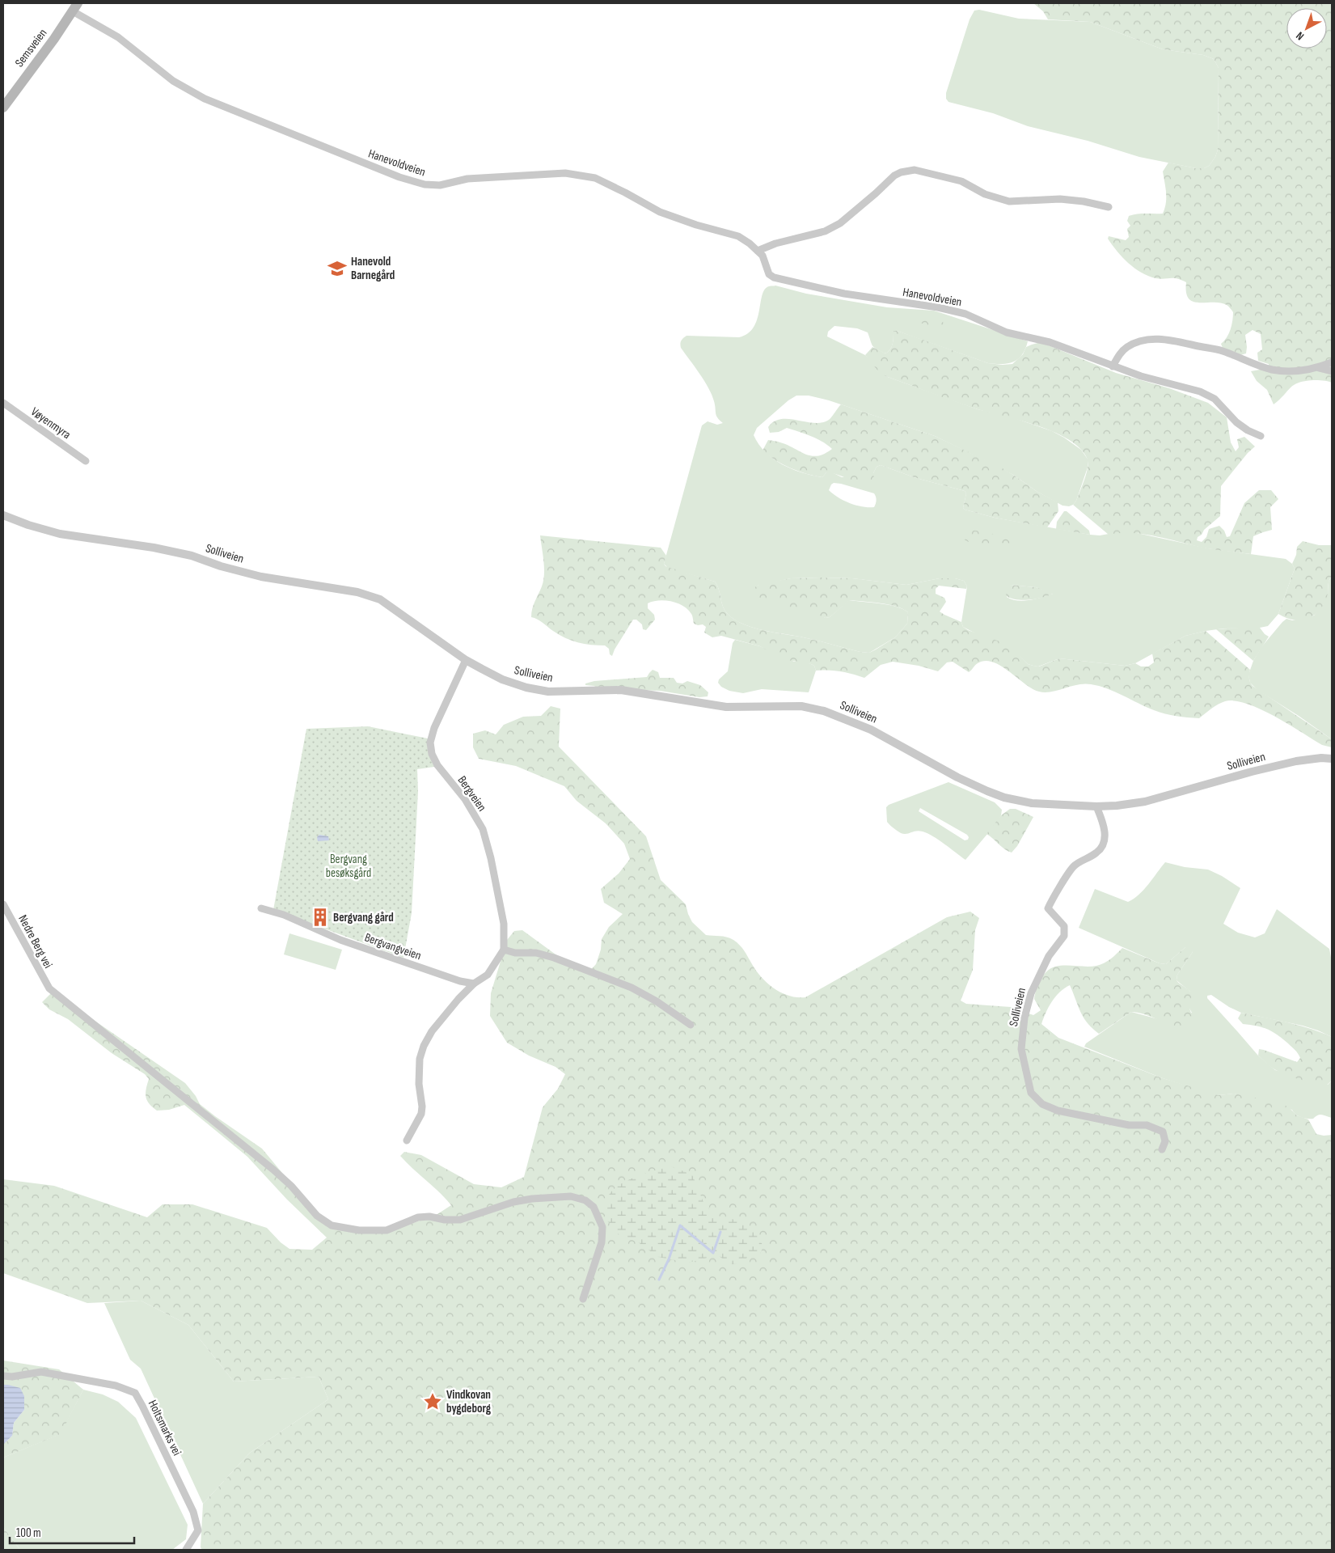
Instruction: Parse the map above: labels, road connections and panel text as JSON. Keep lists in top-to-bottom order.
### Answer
{
  "streets": {
    "main road": ["Semsveien"],
    "street": [
      "Hanevoldveien",
      "Vøyenmyra",
      "Solliveien",
      "Bergveien",
      "Nedre Berg vei",
      "Bergvangveien",
      "Holtsmarks vei"
    ]
  },
  "crossings": [
    ["Semsveien", "Hanevoldveien"],
    ["Solliveien", "Bergveien"]
  ],
  "parks": ["Bergvang besøksgård"],
  "places": {
    "school or university": ["Hanevold Barnegård"],
    "building": ["Bergvang gård"],
    "place": ["Vindkovan bygdeborg"]
  },
  "scale_bar": "100 m",
  "north": "bottom left"
}
